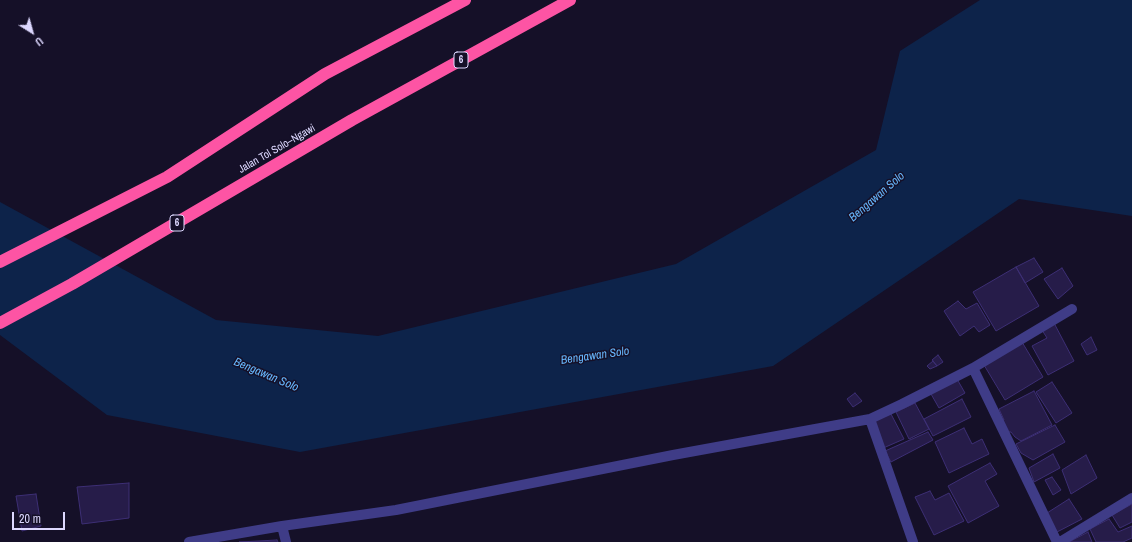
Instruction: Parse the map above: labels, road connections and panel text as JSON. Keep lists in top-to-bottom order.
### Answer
{
  "streets": {
    "highway": ["6", "Jalan Tol Solo–Ngawi"]
  },
  "water": ["Bengawan Solo"],
  "scale_bar": "20 m",
  "north": "bottom right"
}
